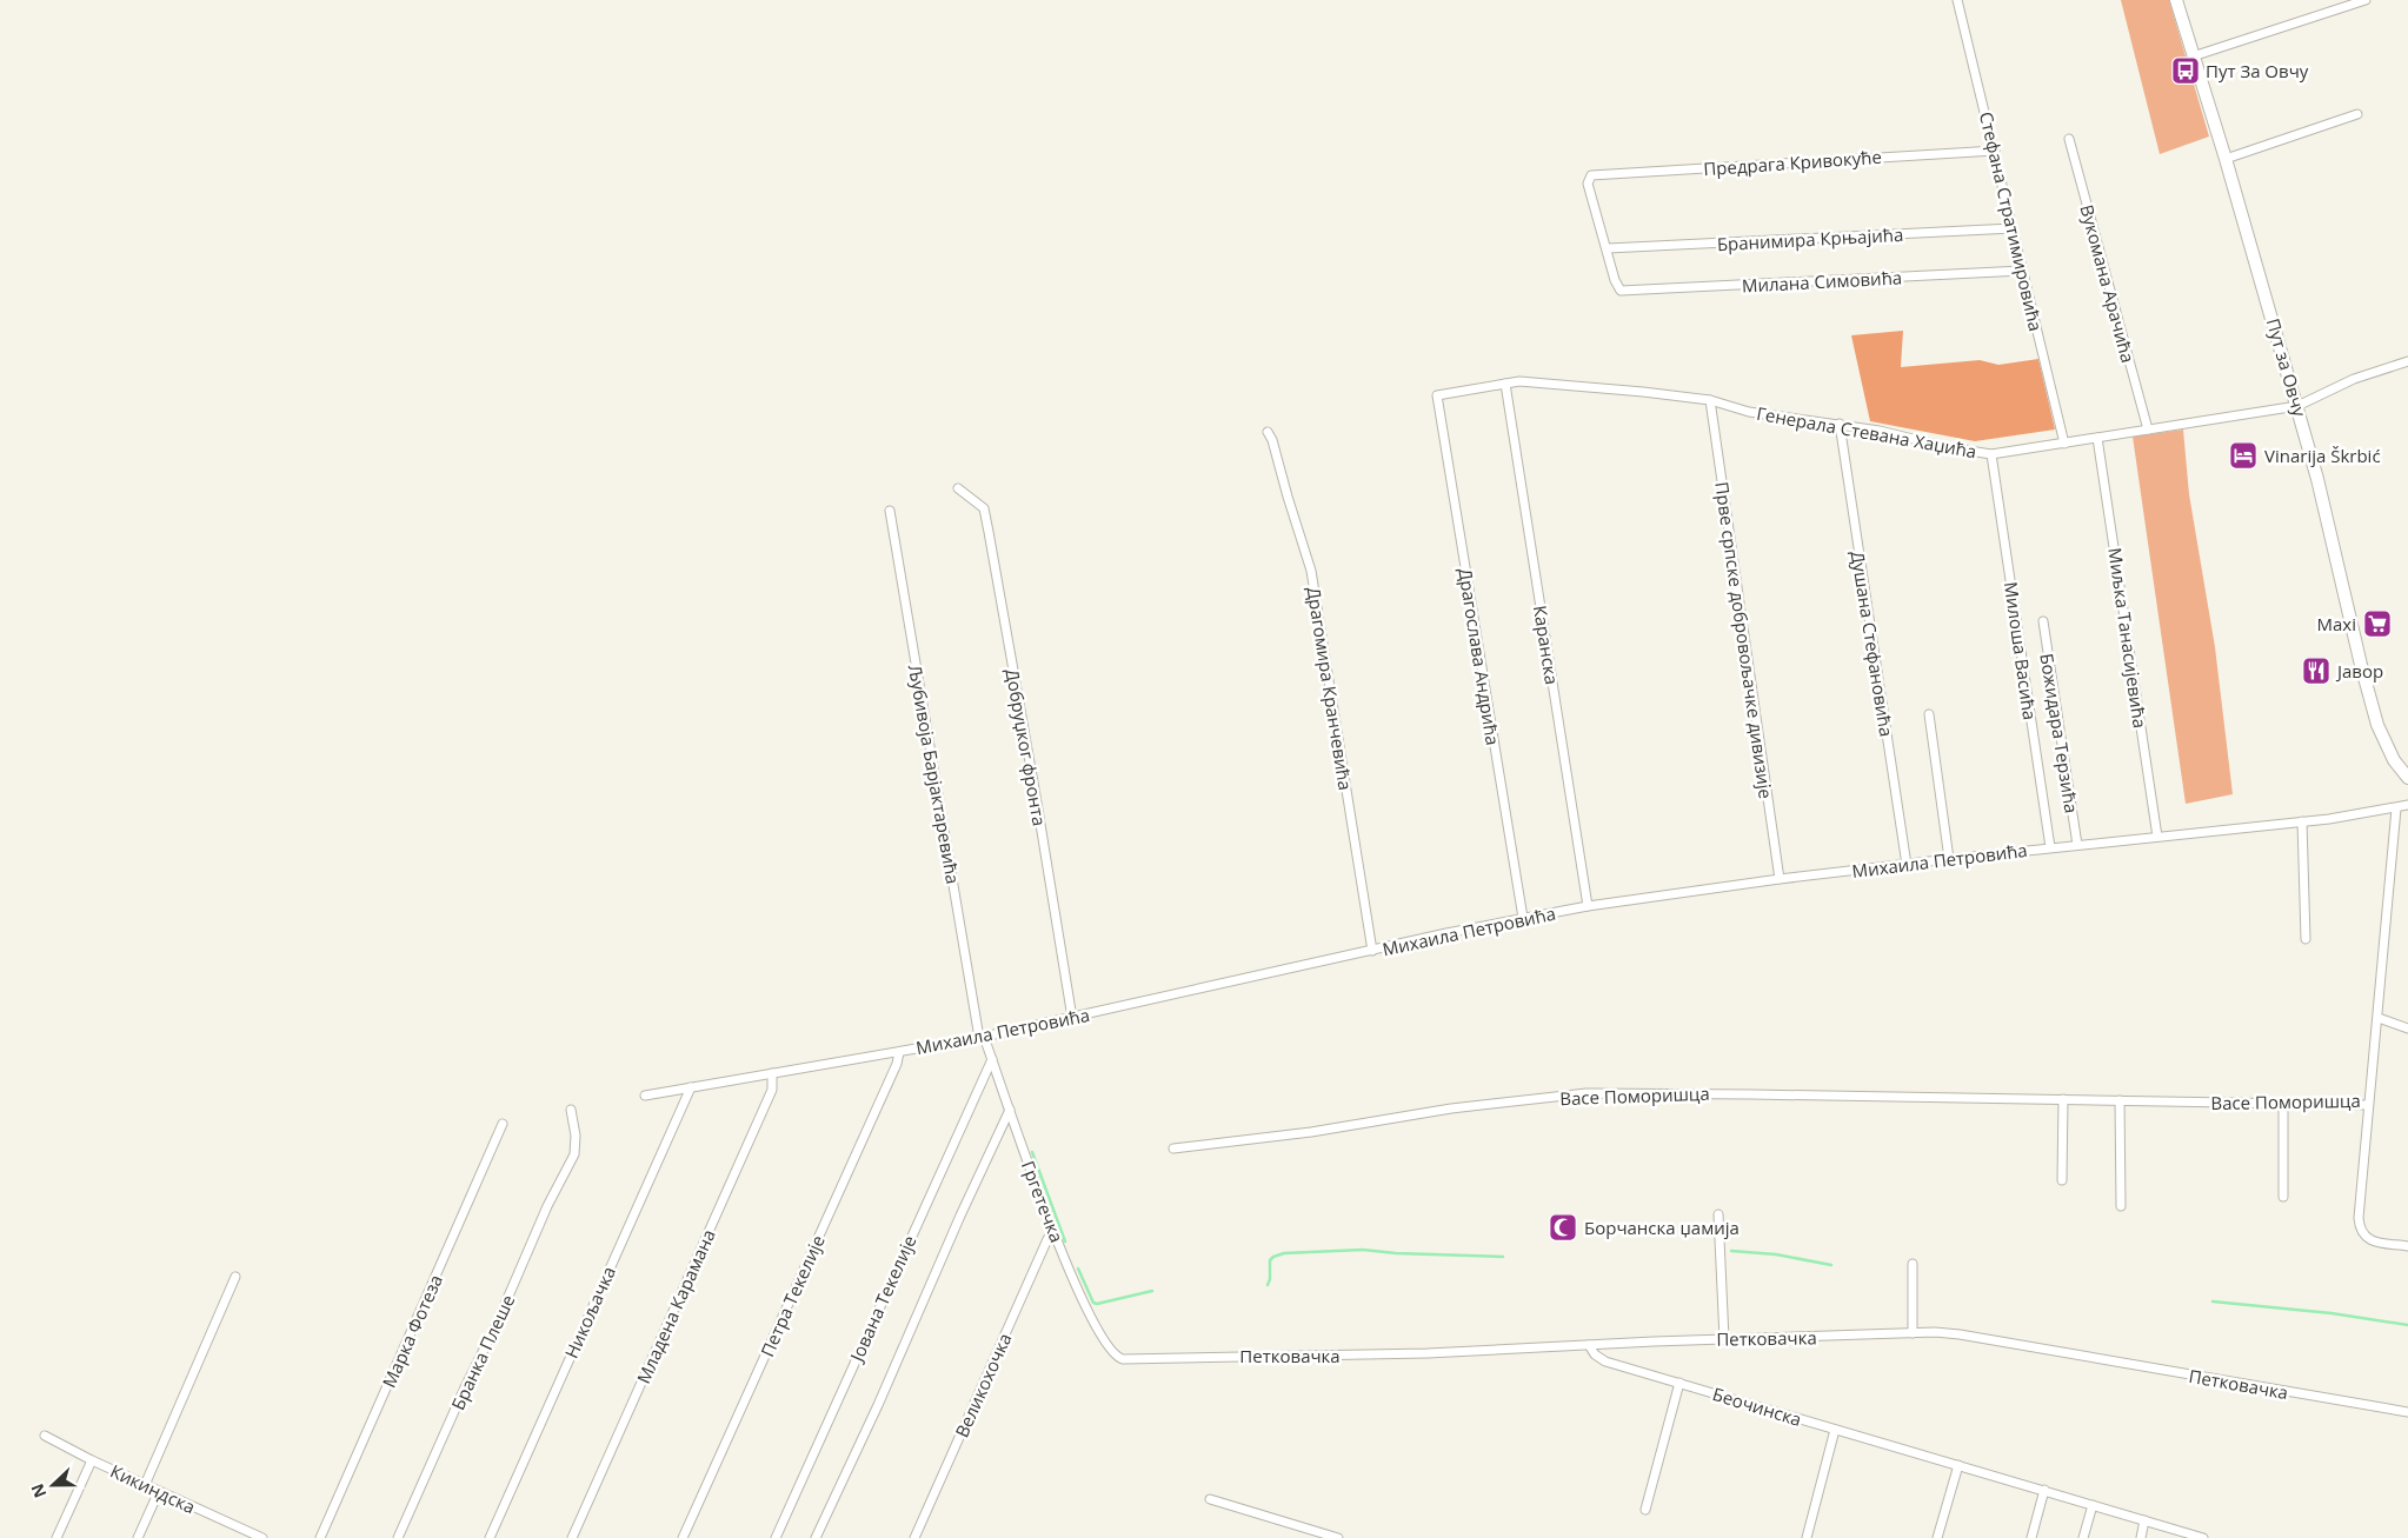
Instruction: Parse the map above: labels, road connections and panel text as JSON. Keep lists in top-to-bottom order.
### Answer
{
  "streets": {
    "street": [
      "Предрага Кривокуће",
      "Стефана Стратимировића",
      "Бранимира Крњајића",
      "Милана Симовића",
      "Вукомана Арачића",
      "Пут за Овчу",
      "Генерала Стевана Хаџића",
      "Миљка Танасијевића",
      "Прве српске добровољачке дивизије",
      "Душана Стефановића",
      "Каранска",
      "Милоша Васића",
      "Драгослава Андрића",
      "Драгомира Кранчевића",
      "Божидара Терзића",
      "Добруџког фронта",
      "Љубивоја Барјактаревића",
      "Михаила Петровића",
      "Васе Поморишца",
      "Гргетечка",
      "Петра Текелије",
      "Јована Текелије",
      "Младена Карамана",
      "Никољачка",
      "Марка Фотеза",
      "Петковачка",
      "Бранка Плеше",
      "Великохочка",
      "Беочинска",
      "Кикиндска"
    ]
  },
  "crossings": [
    ["Предрага Кривокуће", "Стефана Стратимировића"],
    ["Предрага Кривокуће", "Бранимира Крњајића"],
    ["Предрага Кривокуће", "Милана Симовића"],
    ["Стефана Стратимировића", "Бранимира Крњајића"],
    ["Стефана Стратимировића", "Милана Симовића"],
    ["Стефана Стратимировића", "Генерала Стевана Хаџића"],
    ["Бранимира Крњајића", "Милана Симовића"],
    ["Вукомана Арачића", "Генерала Стевана Хаџића"],
    ["Пут за Овчу", "Генерала Стевана Хаџића"],
    ["Генерала Стевана Хаџића", "Миљка Танасијевића"],
    ["Генерала Стевана Хаџића", "Прве српске добровољачке дивизије"],
    ["Генерала Стевана Хаџића", "Душана Стефановића"],
    ["Генерала Стевана Хаџића", "Каранска"],
    ["Генерала Стевана Хаџића", "Милоша Васића"],
    ["Генерала Стевана Хаџића", "Драгослава Андрића"],
    ["Миљка Танасијевића", "Михаила Петровића"],
    ["Прве српске добровољачке дивизије", "Михаила Петровића"],
    ["Душана Стефановића", "Михаила Петровића"],
    ["Каранска", "Михаила Петровића"],
    ["Милоша Васића", "Михаила Петровића"],
    ["Драгослава Андрића", "Михаила Петровића"],
    ["Драгомира Кранчевића", "Михаила Петровића"],
    ["Божидара Терзића", "Михаила Петровића"],
    ["Добруџког фронта", "Михаила Петровића"],
    ["Љубивоја Барјактаревића", "Михаила Петровића"],
    ["Љубивоја Барјактаревића", "Гргетечка"],
    ["Михаила Петровића", "Васе Поморишца"],
    ["Михаила Петровића", "Гргетечка"],
    ["Михаила Петровића", "Петра Текелије"],
    ["Михаила Петровића", "Младена Карамана"],
    ["Михаила Петровића", "Никољачка"],
    ["Гргетечка", "Јована Текелије"],
    ["Гргетечка", "Петковачка"],
    ["Гргетечка", "Великохочка"],
    ["Петковачка", "Беочинска"]
  ],
  "places": {
    "bus stop": ["Пут За Овчу"],
    "hotel": ["Vinarija Škrbić"],
    "supermarket": ["Maxi"],
    "restaurant": ["Јавор"],
    "mosque": ["Борчанска џамија"]
  },
  "north": "left"
}
